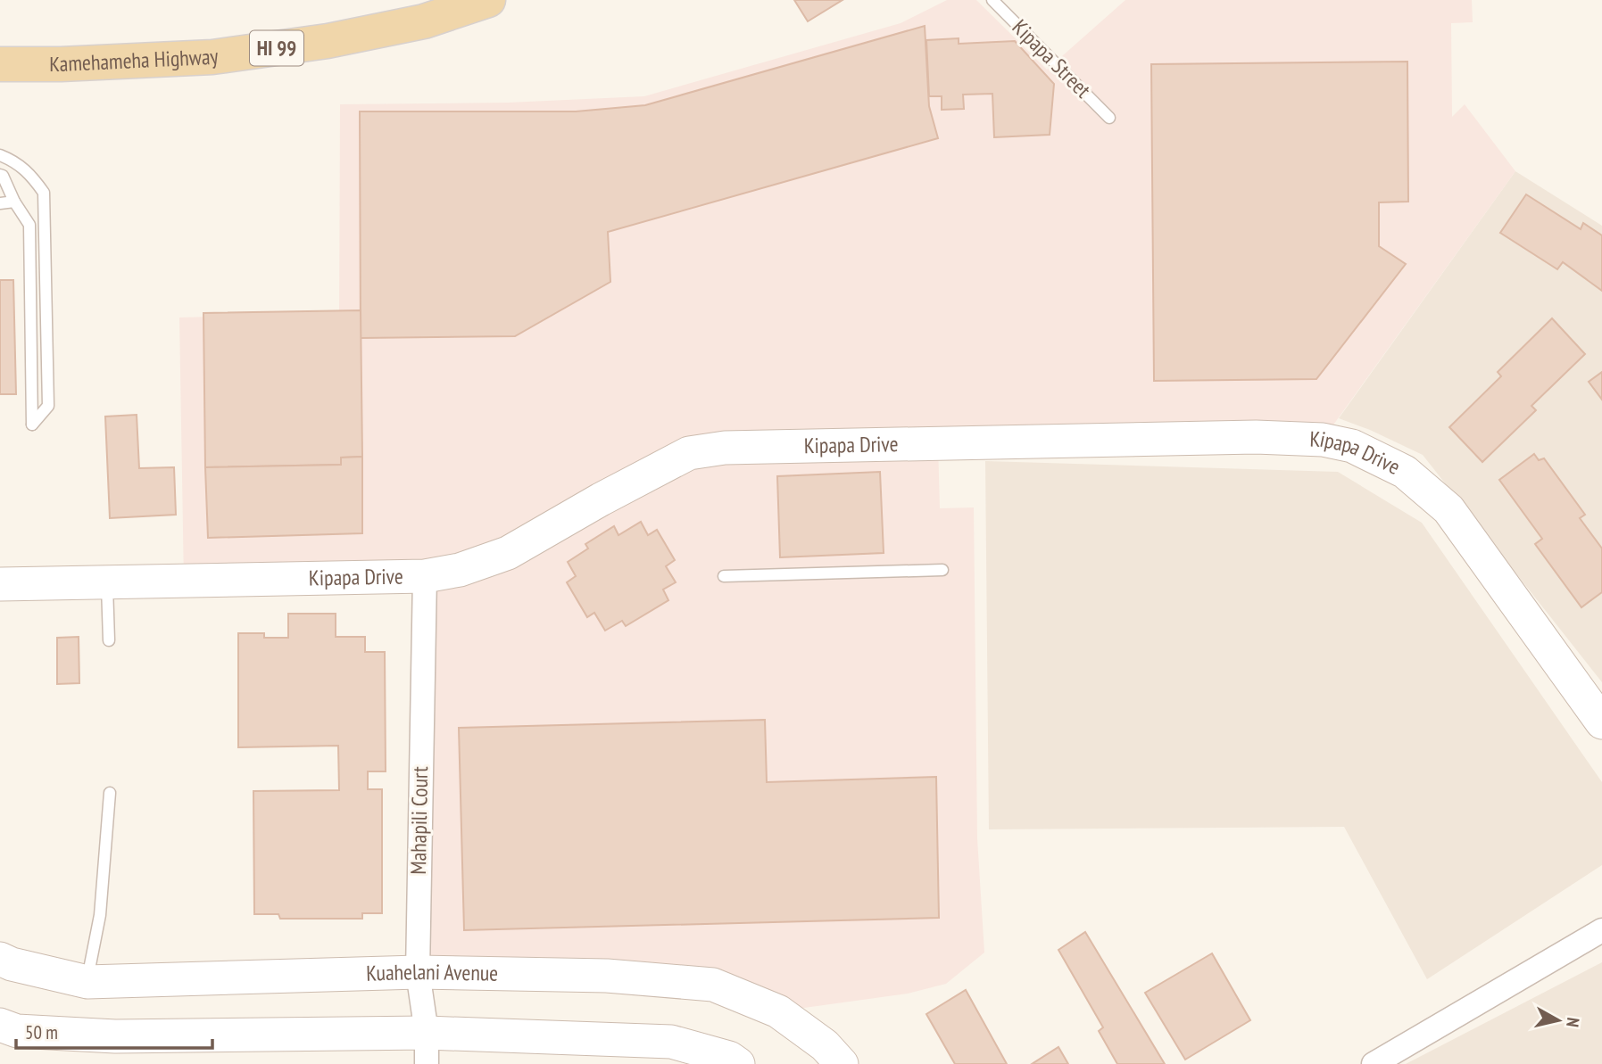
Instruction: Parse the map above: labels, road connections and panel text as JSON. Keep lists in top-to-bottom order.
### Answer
{
  "streets": {
    "main road": ["HI 99", "Kamehameha Highway"],
    "street": ["Kipapa Drive", "Mahapili Court", "Kuahelani Avenue"],
    "lane": ["Kipapa Street"]
  },
  "crossings": [
    ["Kipapa Drive", "Mahapili Court"],
    ["Mahapili Court", "Kuahelani Avenue"]
  ],
  "scale_bar": "50 m",
  "north": "right"
}
